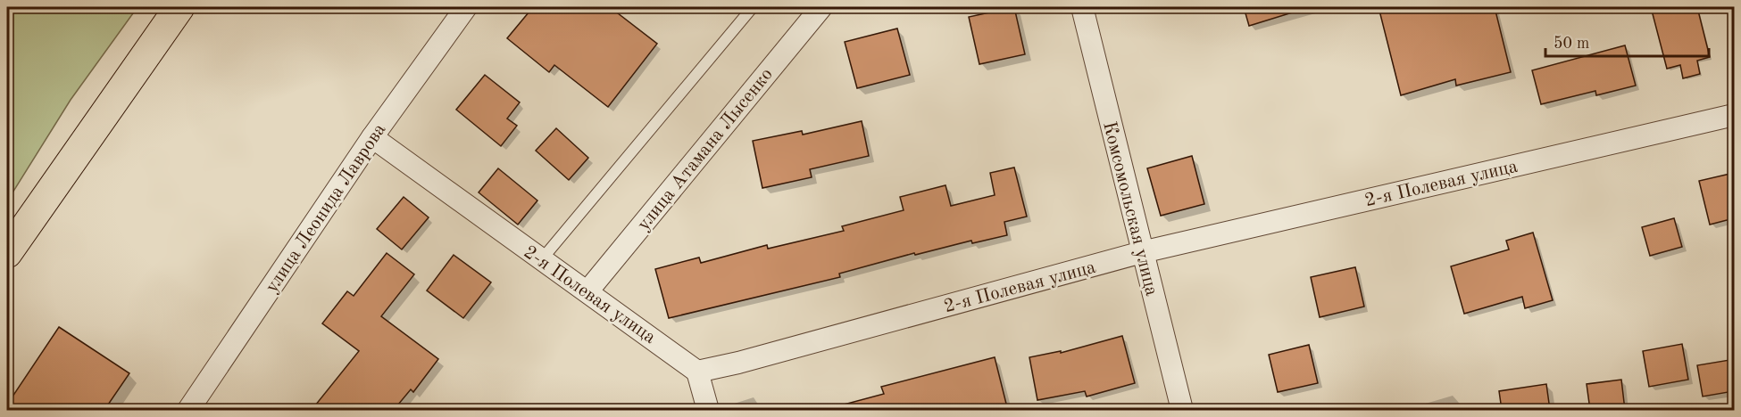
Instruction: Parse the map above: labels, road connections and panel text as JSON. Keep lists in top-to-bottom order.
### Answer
{
  "streets": {
    "street": [
      "улица Атамана Лысенко",
      "2-я Полевая улица",
      "улица Леонида Лаврова",
      "Комсомольская улица"
    ]
  },
  "crossings": [
    ["улица Атамана Лысенко", "2-я Полевая улица"],
    ["2-я Полевая улица", "улица Леонида Лаврова"],
    ["2-я Полевая улица", "Комсомольская улица"]
  ],
  "scale_bar": "50 m"
}
